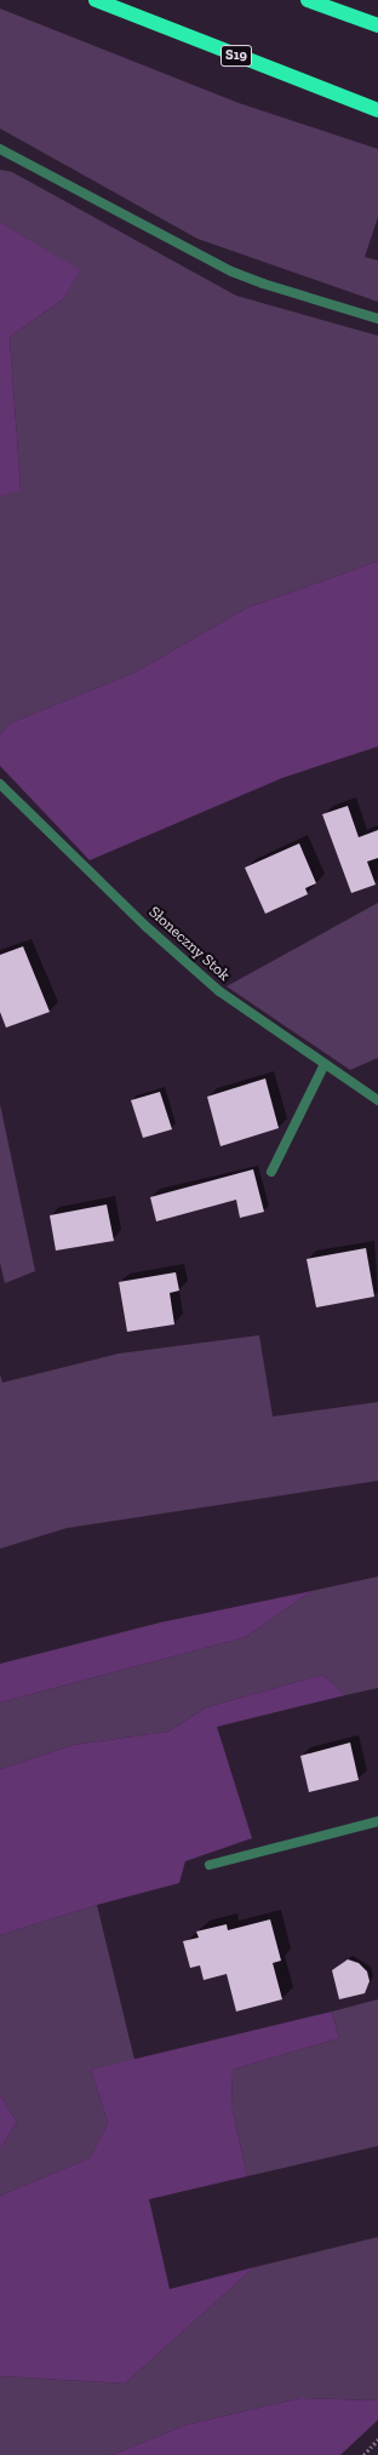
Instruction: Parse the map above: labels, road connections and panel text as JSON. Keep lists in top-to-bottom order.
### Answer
{
  "streets": {
    "highway": ["S19"],
    "street": ["Słoneczny Stok"]
  }
}
